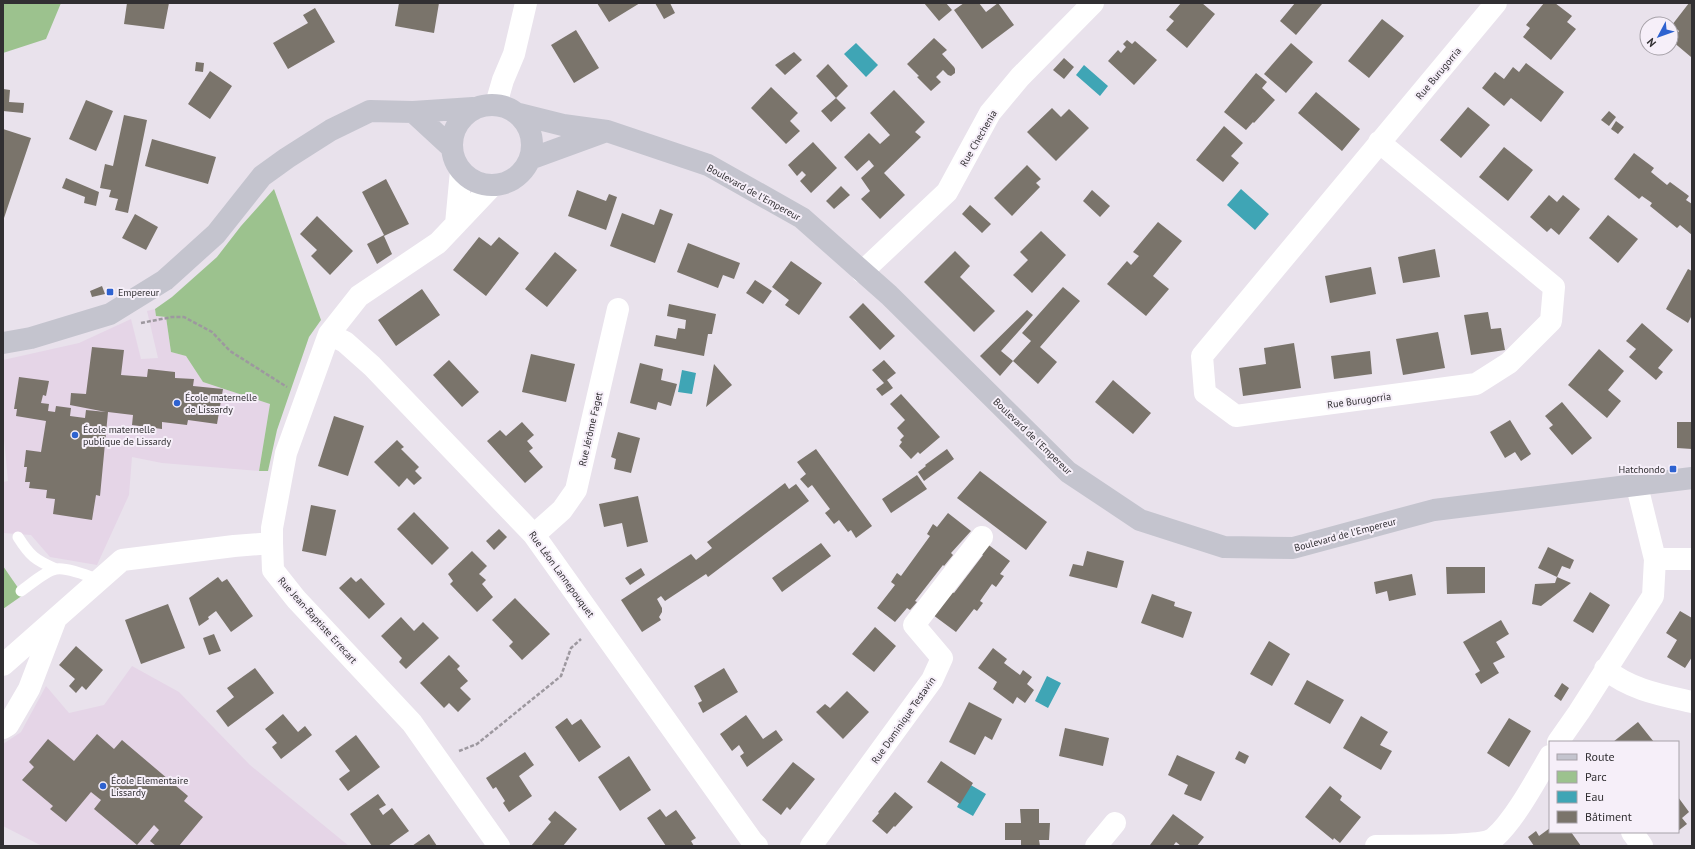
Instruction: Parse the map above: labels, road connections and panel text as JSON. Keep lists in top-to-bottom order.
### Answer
{
  "streets": {
    "main road": ["Boulevard de l'Empereur"],
    "street": [
      "Rue Burugorria",
      "Rue Chechenia",
      "Rue Jérôme Faget",
      "Rue Léon Lannepouquet",
      "Rue Jean-Baptiste Errecart",
      "Rue Dominique Testavin"
    ]
  },
  "crossings": [
    ["Rue Chechenia", "Boulevard de l'Empereur"],
    ["Boulevard de l'Empereur", "Rue Jean-Baptiste Errecart"],
    ["Rue Jérôme Faget", "Rue Léon Lannepouquet"],
    ["Rue Léon Lannepouquet", "Rue Jean-Baptiste Errecart"]
  ],
  "places": {
    "transit": ["Empereur", "Hatchondo"],
    "other": ["École maternelle de Lissardy", "École maternelle publique de Lissardy", "École Elementaire Lissardy"]
  },
  "legend": [
    "Route",
    "Parc",
    "Eau",
    "Bâtiment"
  ],
  "north": "bottom left"
}
